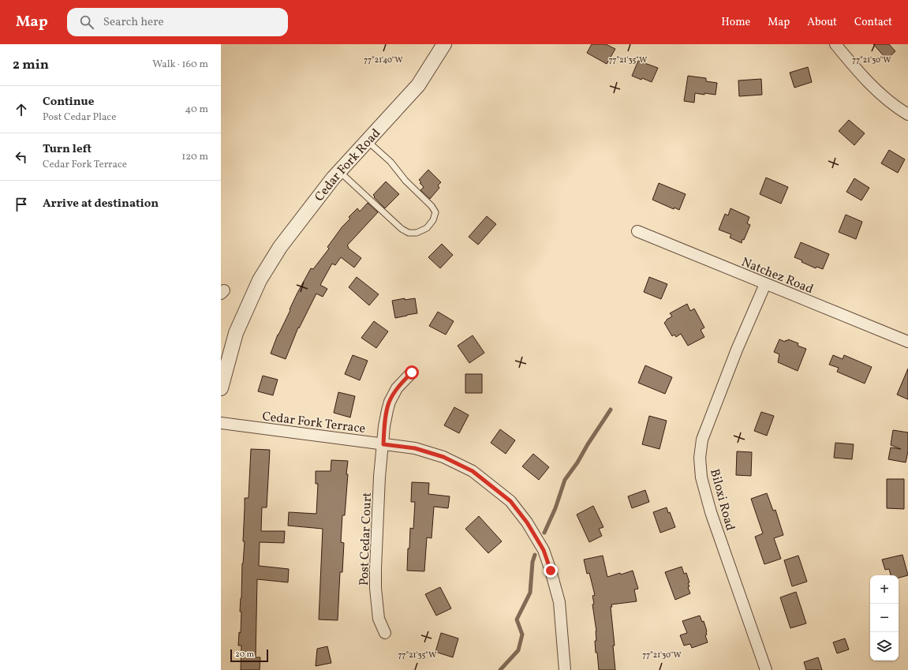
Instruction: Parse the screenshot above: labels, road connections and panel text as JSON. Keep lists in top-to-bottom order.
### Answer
{
  "streets": {
    "street": [
      "Cedar Fork Road",
      "Natchez Road",
      "Cedar Fork Terrace",
      "Biloxi Road",
      "Post Cedar Court"
    ]
  },
  "crossings": [
    ["Natchez Road", "Biloxi Road"],
    ["Cedar Fork Terrace", "Post Cedar Court"]
  ],
  "scale_bar": "20 m",
  "page": {
    "header": "Map",
    "search": "Search here",
    "nav": [
      "Home",
      "Map",
      "About",
      "Contact"
    ],
    "heading": ["2 min", "Walk · 160 m"],
    "list": [
      ["Continue", "Post Cedar Place", "40 m"],
      ["Turn left", "Cedar Fork Terrace", "120 m"],
      "Arrive at destination"
    ],
    "map_buttons": ["+", "−"],
    "scale": "20 m"
  },
  "coordinates": ["77°21'35\"W", "77°21'30\"W", "77°21'40\"W"]
}
